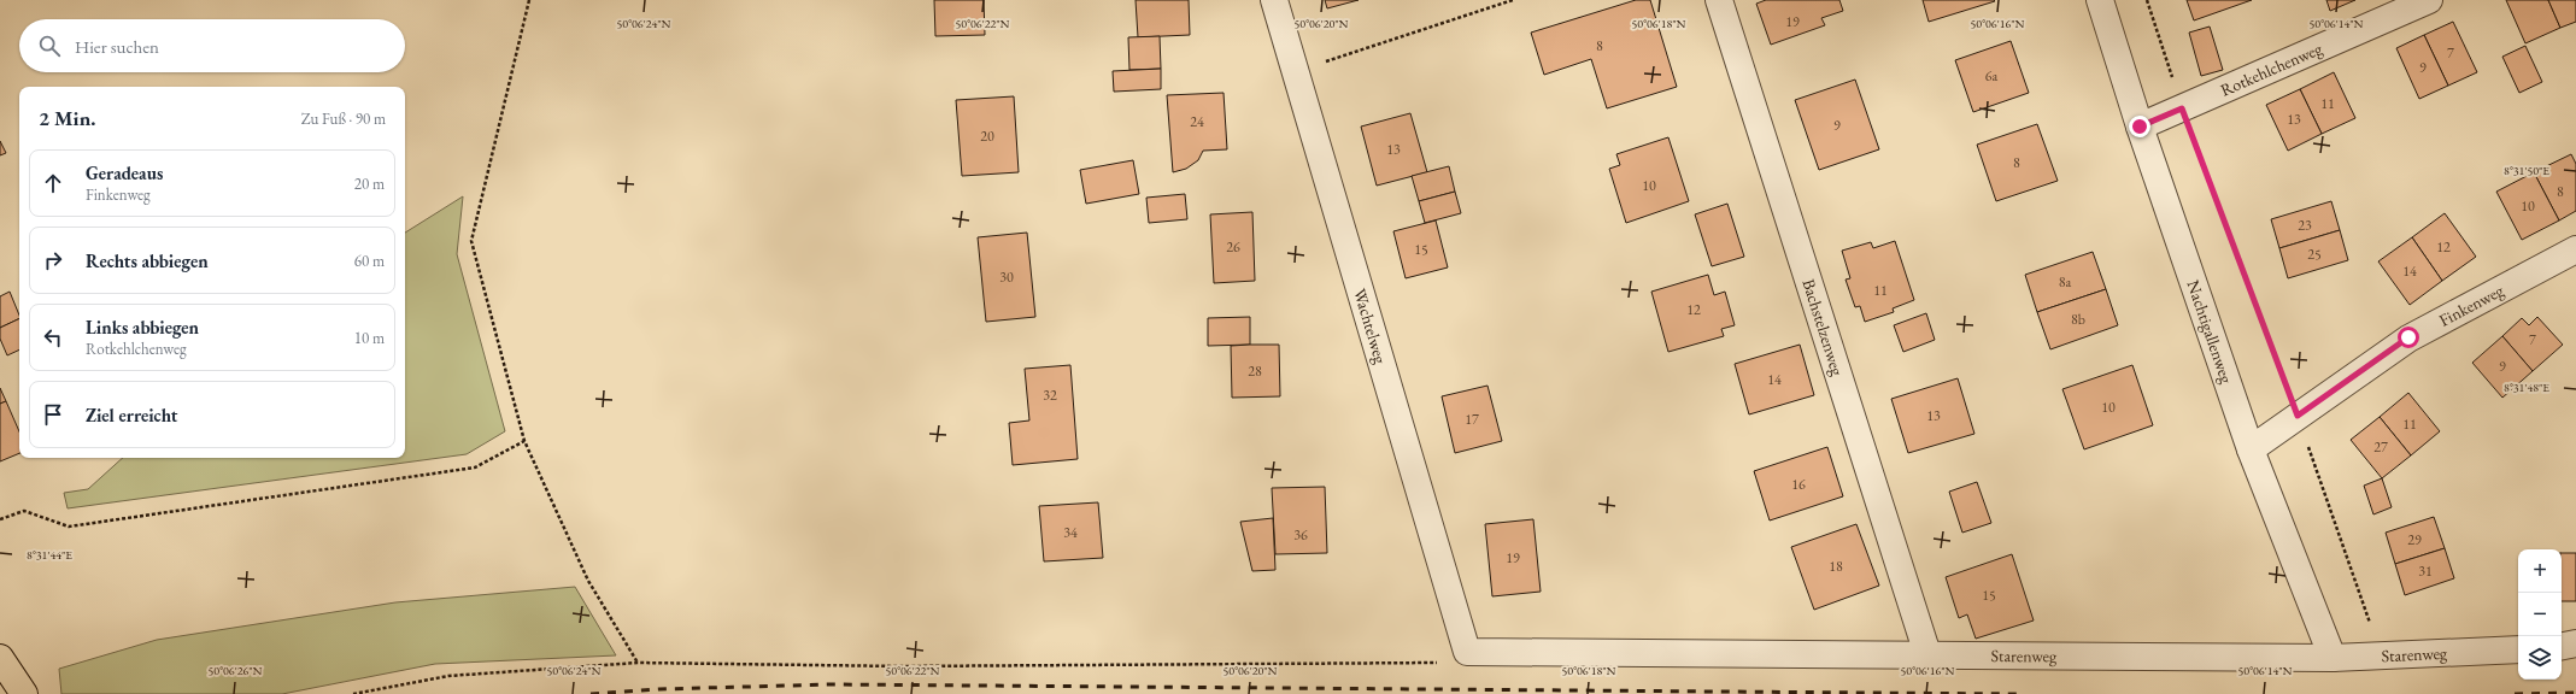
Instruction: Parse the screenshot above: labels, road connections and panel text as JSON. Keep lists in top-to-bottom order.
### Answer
{
  "streets": {
    "street": [
      "Rotkehlchenweg",
      "Finkenweg",
      "Wachtelweg",
      "Bachstelzenweg",
      "Nachtigallenweg",
      "Starenweg"
    ]
  },
  "crossings": [
    ["Rotkehlchenweg", "Nachtigallenweg"],
    ["Finkenweg", "Nachtigallenweg"],
    ["Wachtelweg", "Starenweg"],
    ["Bachstelzenweg", "Starenweg"],
    ["Nachtigallenweg", "Starenweg"]
  ],
  "house_numbers": [
    "19",
    "8",
    "7",
    "9",
    "6a",
    "11",
    "13",
    "24",
    "9",
    "20",
    "13",
    "8",
    "10",
    "8",
    "10",
    "23",
    "26",
    "12",
    "15",
    "25",
    "14",
    "30",
    "8a",
    "11",
    "12",
    "8b",
    "7",
    "9",
    "28",
    "14",
    "32",
    "10",
    "13",
    "17",
    "11",
    "27",
    "16",
    "34",
    "36",
    "29",
    "19",
    "18",
    "31",
    "15"
  ],
  "page": {
    "search": "Hier suchen",
    "heading": ["2 Min.", "Zu Fuß · 90 m"],
    "list": [
      ["Geradeaus", "Finkenweg", "20 m"],
      ["Rechts abbiegen", "60 m"],
      ["Links abbiegen", "Rotkehlchenweg", "10 m"],
      "Ziel erreicht"
    ],
    "map_buttons": ["+", "−"]
  },
  "coordinates": [
    "50°06'24\"N",
    "50°06'22\"N",
    "50°06'20\"N",
    "50°06'18\"N",
    "50°06'16\"N",
    "50°06'14\"N",
    "8°31'50\"E",
    "8°31'48\"E",
    "8°31'44\"E",
    "50°06'26\"N"
  ]
}
